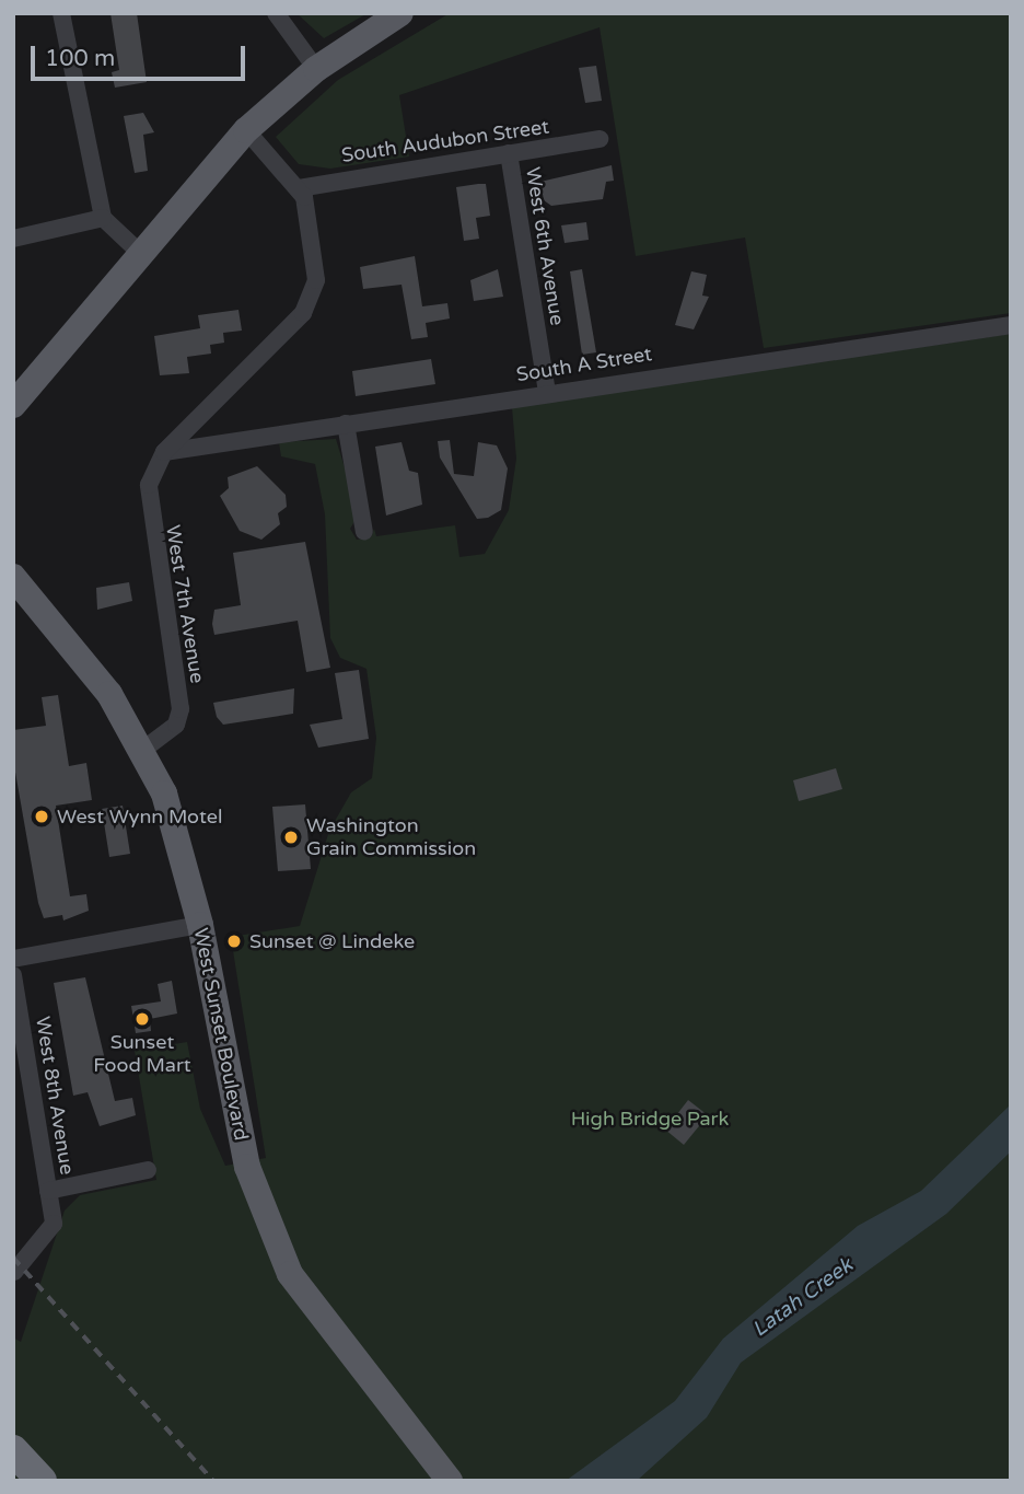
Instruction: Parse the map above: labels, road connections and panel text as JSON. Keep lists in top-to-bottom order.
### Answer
{
  "streets": {
    "main road": ["West Sunset Boulevard"],
    "street": [
      "South Audubon Street",
      "West 6th Avenue",
      "South A Street",
      "West 7th Avenue",
      "West 8th Avenue"
    ]
  },
  "crossings": [
    ["South Audubon Street", "West 6th Avenue"],
    ["West 6th Avenue", "South A Street"],
    ["South A Street", "West 7th Avenue"],
    ["West 7th Avenue", "West Sunset Boulevard"]
  ],
  "water": ["Latah Creek"],
  "parks": ["High Bridge Park"],
  "places": [
    "West Wynn Motel",
    "Washington Grain Commission",
    "Sunset @ Lindeke",
    "Sunset Food Mart"
  ],
  "scale_bar": "100 m"
}
